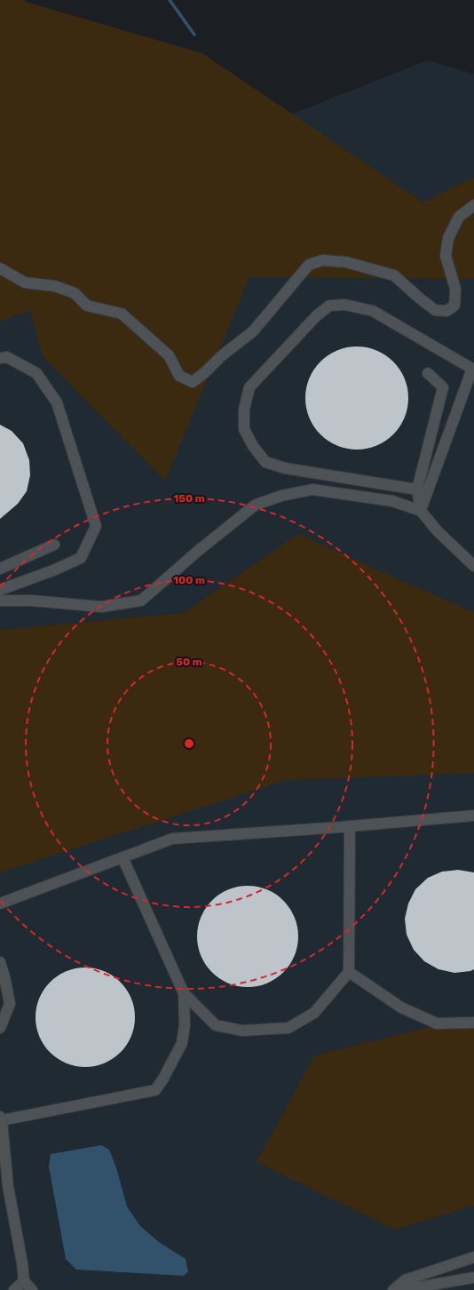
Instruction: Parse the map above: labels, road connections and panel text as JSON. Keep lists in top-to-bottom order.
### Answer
{
  "rings": ["150 m", "100 m", "50 m"]
}
